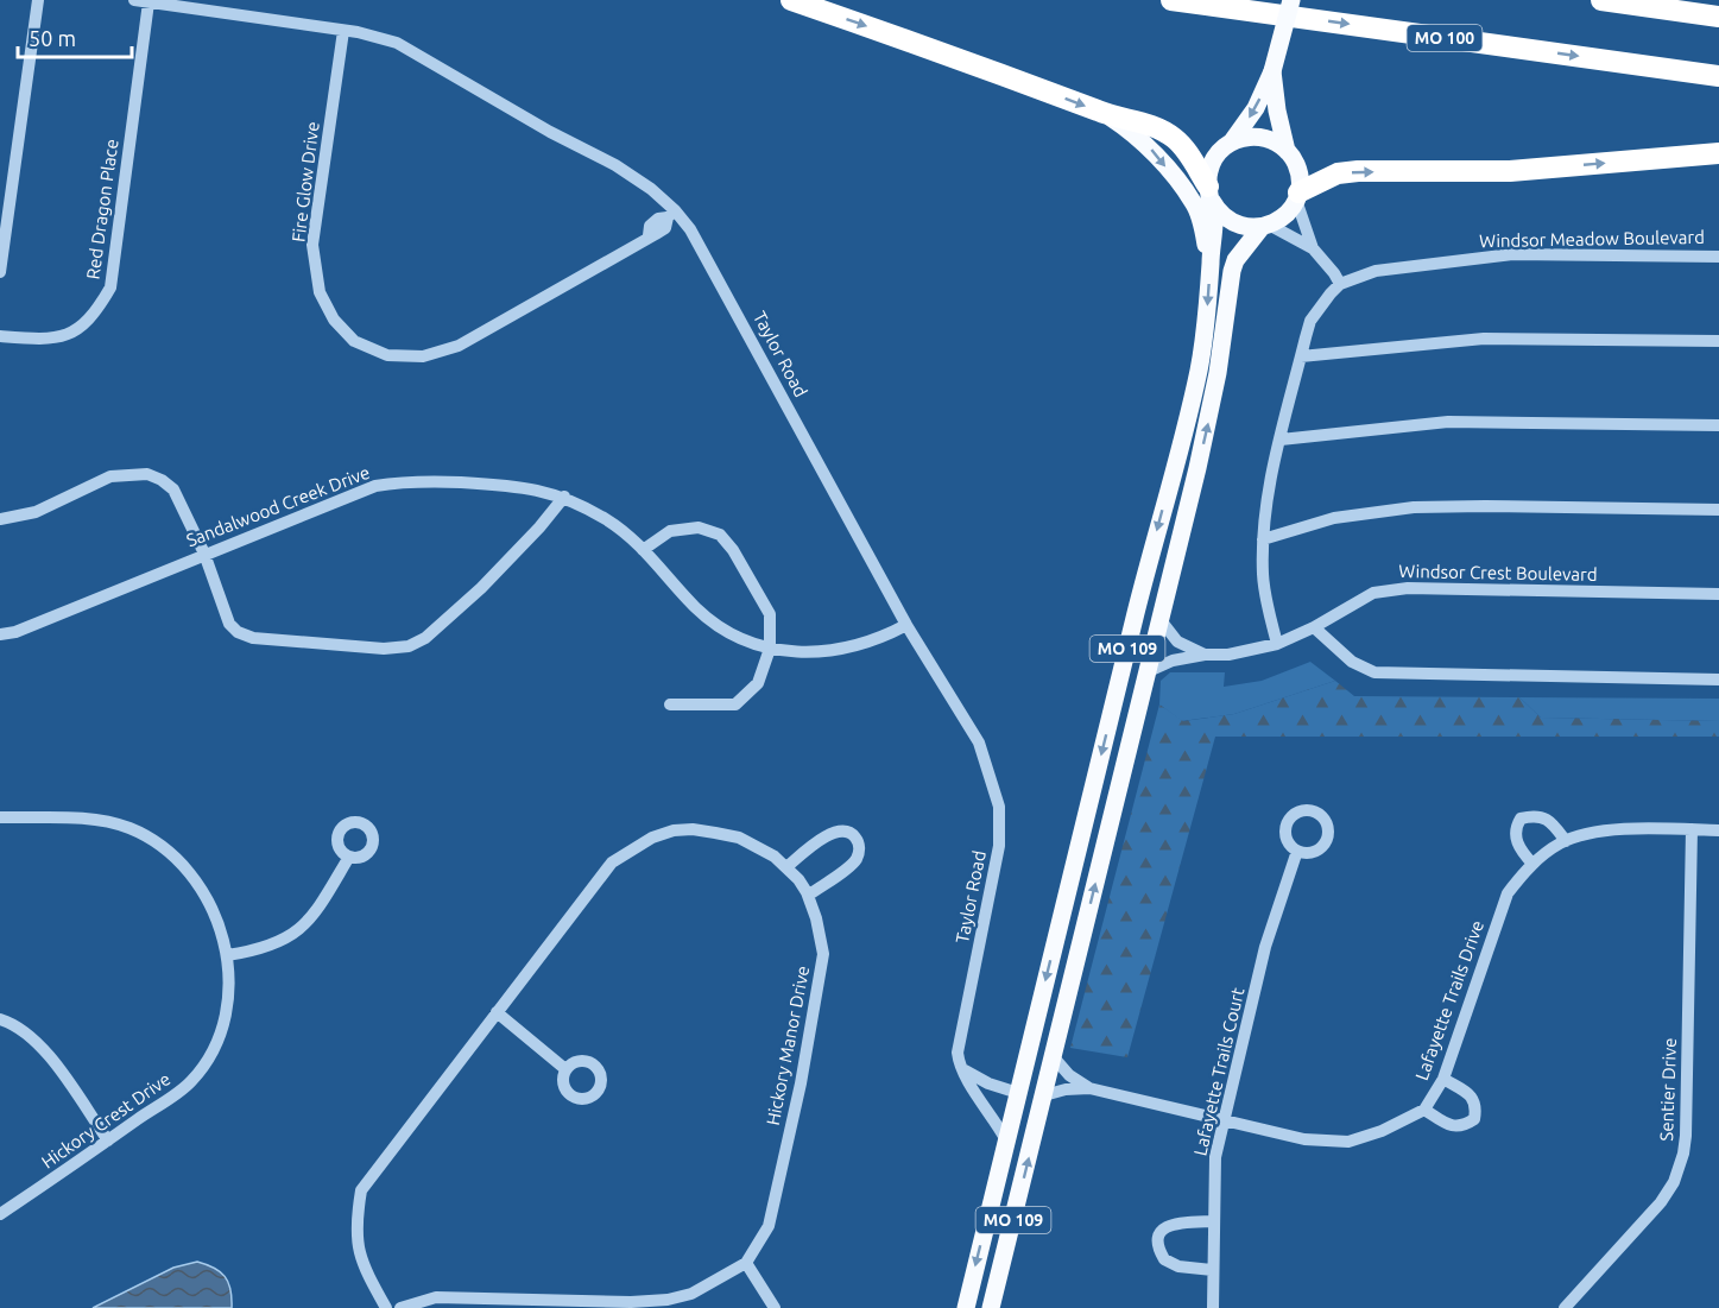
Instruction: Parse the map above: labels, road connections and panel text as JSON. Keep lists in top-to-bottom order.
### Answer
{
  "streets": {
    "highway": ["MO 100"],
    "main road": ["MO 109"],
    "street": [
      "Fire Glow Drive",
      "Red Dragon Place",
      "Windsor Meadow Boulevard",
      "Taylor Road",
      "Sandalwood Creek Drive",
      "Windsor Crest Boulevard",
      "Lafayette Trails Drive",
      "Hickory Manor Drive",
      "Lafayette Trails Court",
      "Sentier Drive",
      "Hickory Crest Drive"
    ]
  },
  "crossings": [
    ["Fire Glow Drive", "Taylor Road"],
    ["Red Dragon Place", "Taylor Road"],
    ["Windsor Meadow Boulevard", "Windsor Crest Boulevard"],
    ["Taylor Road", "Sandalwood Creek Drive"],
    ["Windsor Crest Boulevard", "MO 109"],
    ["Lafayette Trails Drive", "Sentier Drive"]
  ],
  "scale_bar": "50 m"
}
